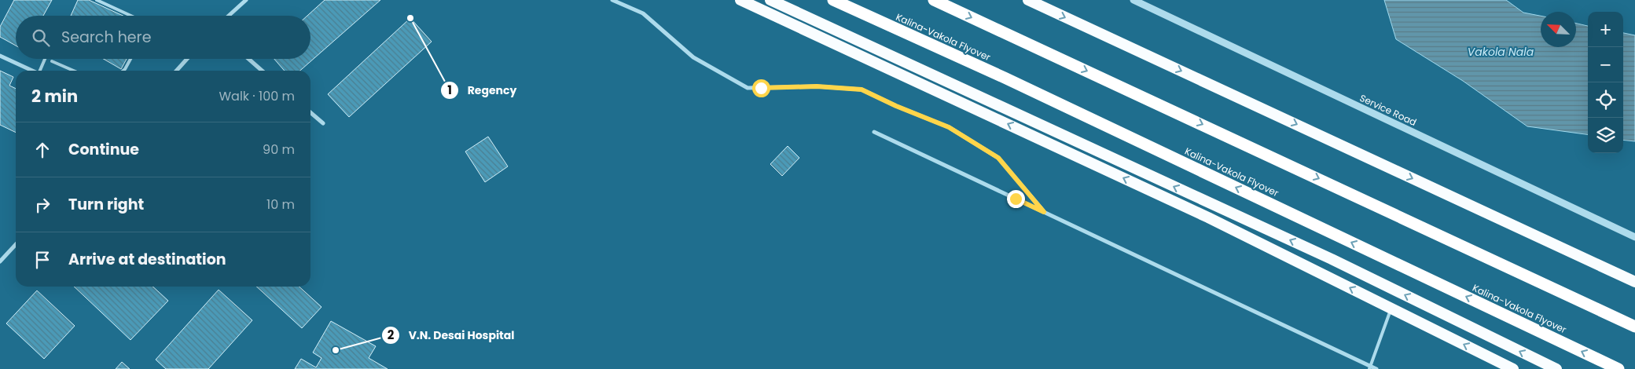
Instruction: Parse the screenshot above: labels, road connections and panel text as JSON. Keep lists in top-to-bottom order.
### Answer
{
  "streets": {
    "highway": ["Kalina-Vakola Flyover"],
    "street": ["Service Road"]
  },
  "water": ["Vakola Nala"],
  "places": ["Regency", "V.N. Desai Hospital"],
  "north": "top left",
  "page": {
    "map_buttons": ["+", "−"],
    "search": "Search here",
    "heading": ["2 min", "Walk · 100 m"],
    "list": [
      ["Continue", "90 m"],
      ["Turn right", "10 m"],
      "Arrive at destination"
    ]
  }
}
